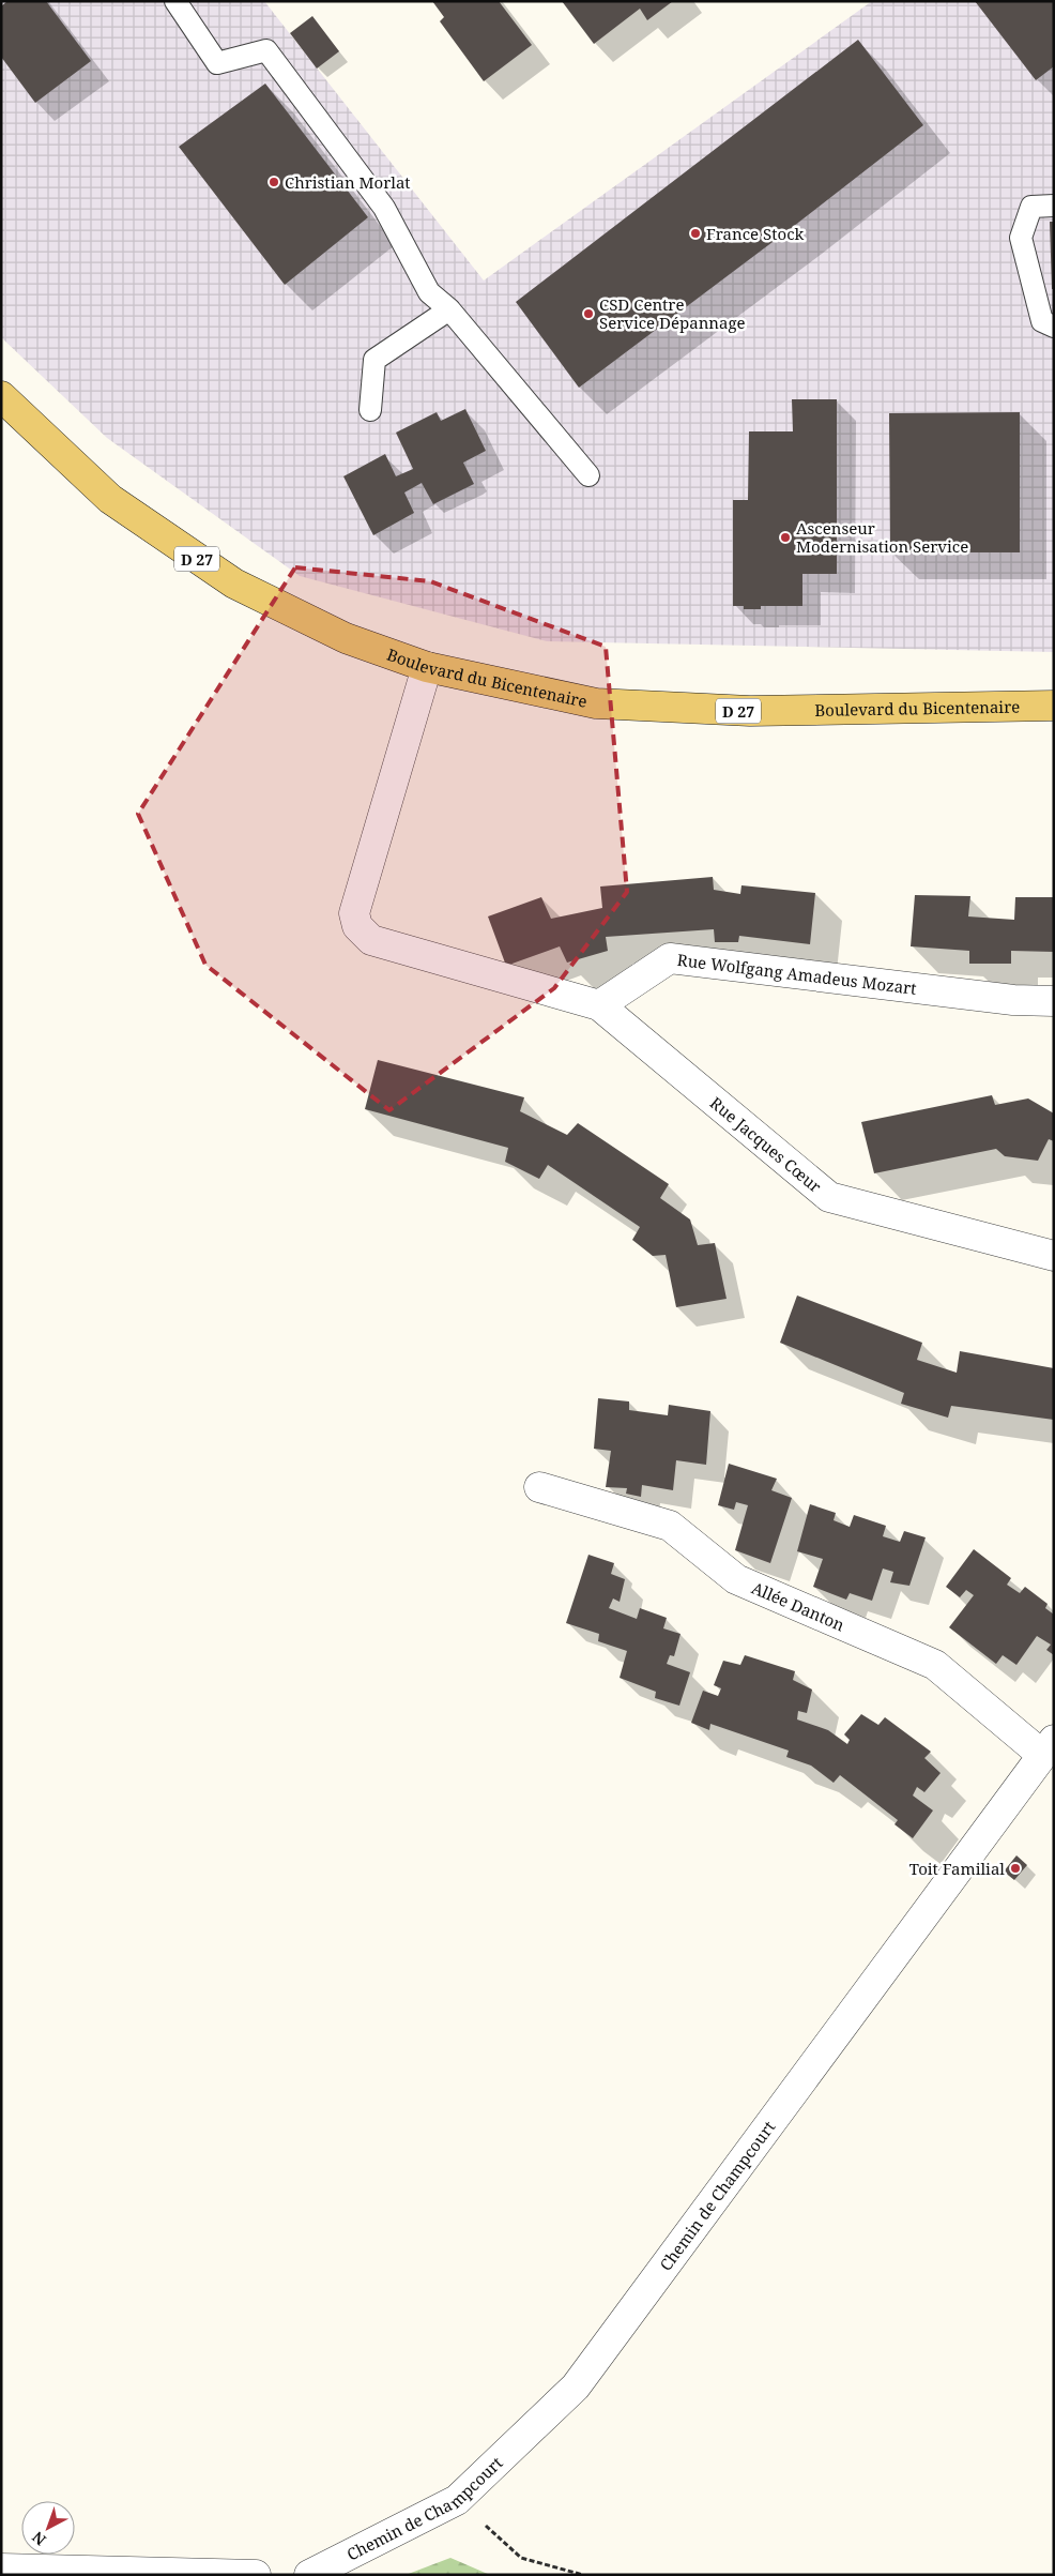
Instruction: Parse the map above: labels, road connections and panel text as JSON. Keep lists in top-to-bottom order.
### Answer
{
  "streets": {
    "main road": ["D 27", "Boulevard du Bicentenaire"],
    "street": [
      "Rue Wolfgang Amadeus Mozart",
      "Rue Jacques Cœur",
      "Allée Danton",
      "Chemin de Champcourt"
    ]
  },
  "crossings": [
    ["Rue Wolfgang Amadeus Mozart", "Rue Jacques Cœur"],
    ["Allée Danton", "Chemin de Champcourt"]
  ],
  "places": [
    "Christian Morlat",
    "France Stock",
    "CSD Centre Service Dépannage",
    "Ascenseur Modernisation Service",
    "Toit Familial"
  ],
  "north": "bottom left"
}
